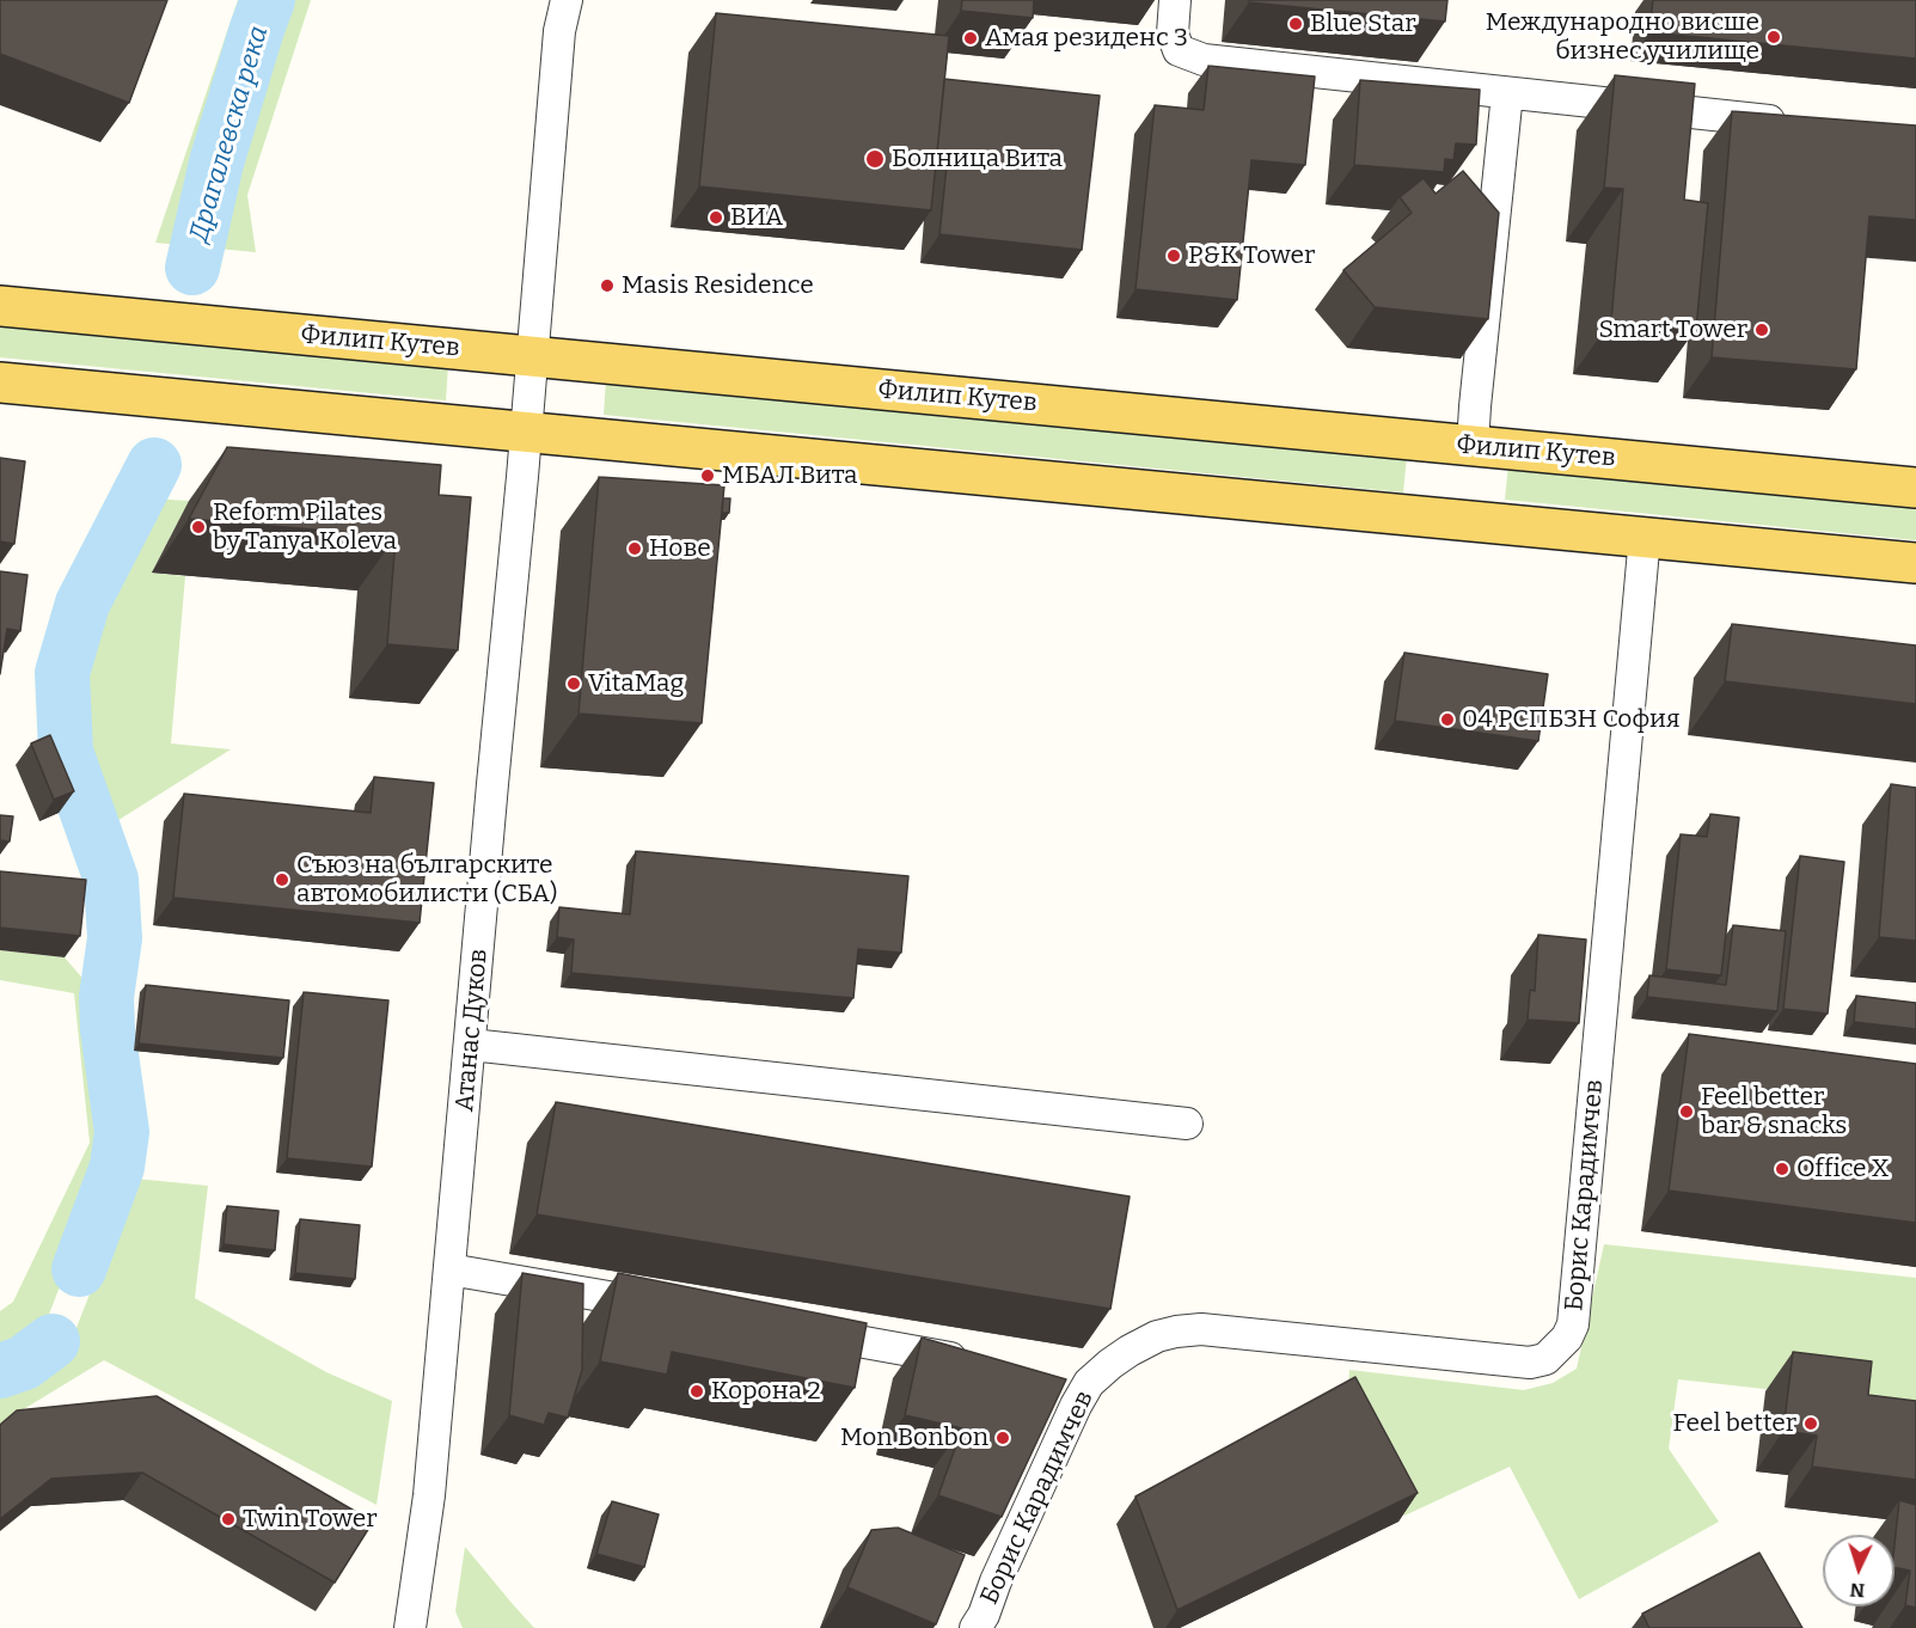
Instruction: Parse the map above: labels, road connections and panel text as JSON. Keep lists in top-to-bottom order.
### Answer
{
  "streets": {
    "main road": ["Филип Кутев"],
    "street": ["Атанас Дуков", "Борис Карадимчев"]
  },
  "crossings": [
    ["Филип Кутев", "Атанас Дуков"]
  ],
  "water": ["Драгалевска река"],
  "places": [
    "Blue Star",
    "Международно висше бизнес училище",
    "Амая резиденс 3",
    "Болница Вита",
    "ВИА",
    "P&K Tower",
    "Masis Residence",
    "Smart Tower",
    "МБАЛ Вита",
    "Reform Pilates by Tanya Koleva",
    "Нове",
    "VitaMag",
    "04 РСПБЗН София",
    "Съюз на българските автомобилисти (СБА)",
    "Feel better bar & snacks",
    "Office X",
    "Корона 2",
    "Feel better",
    "Mon Bonbon",
    "Twin Tower"
  ],
  "north": "bottom"
}
